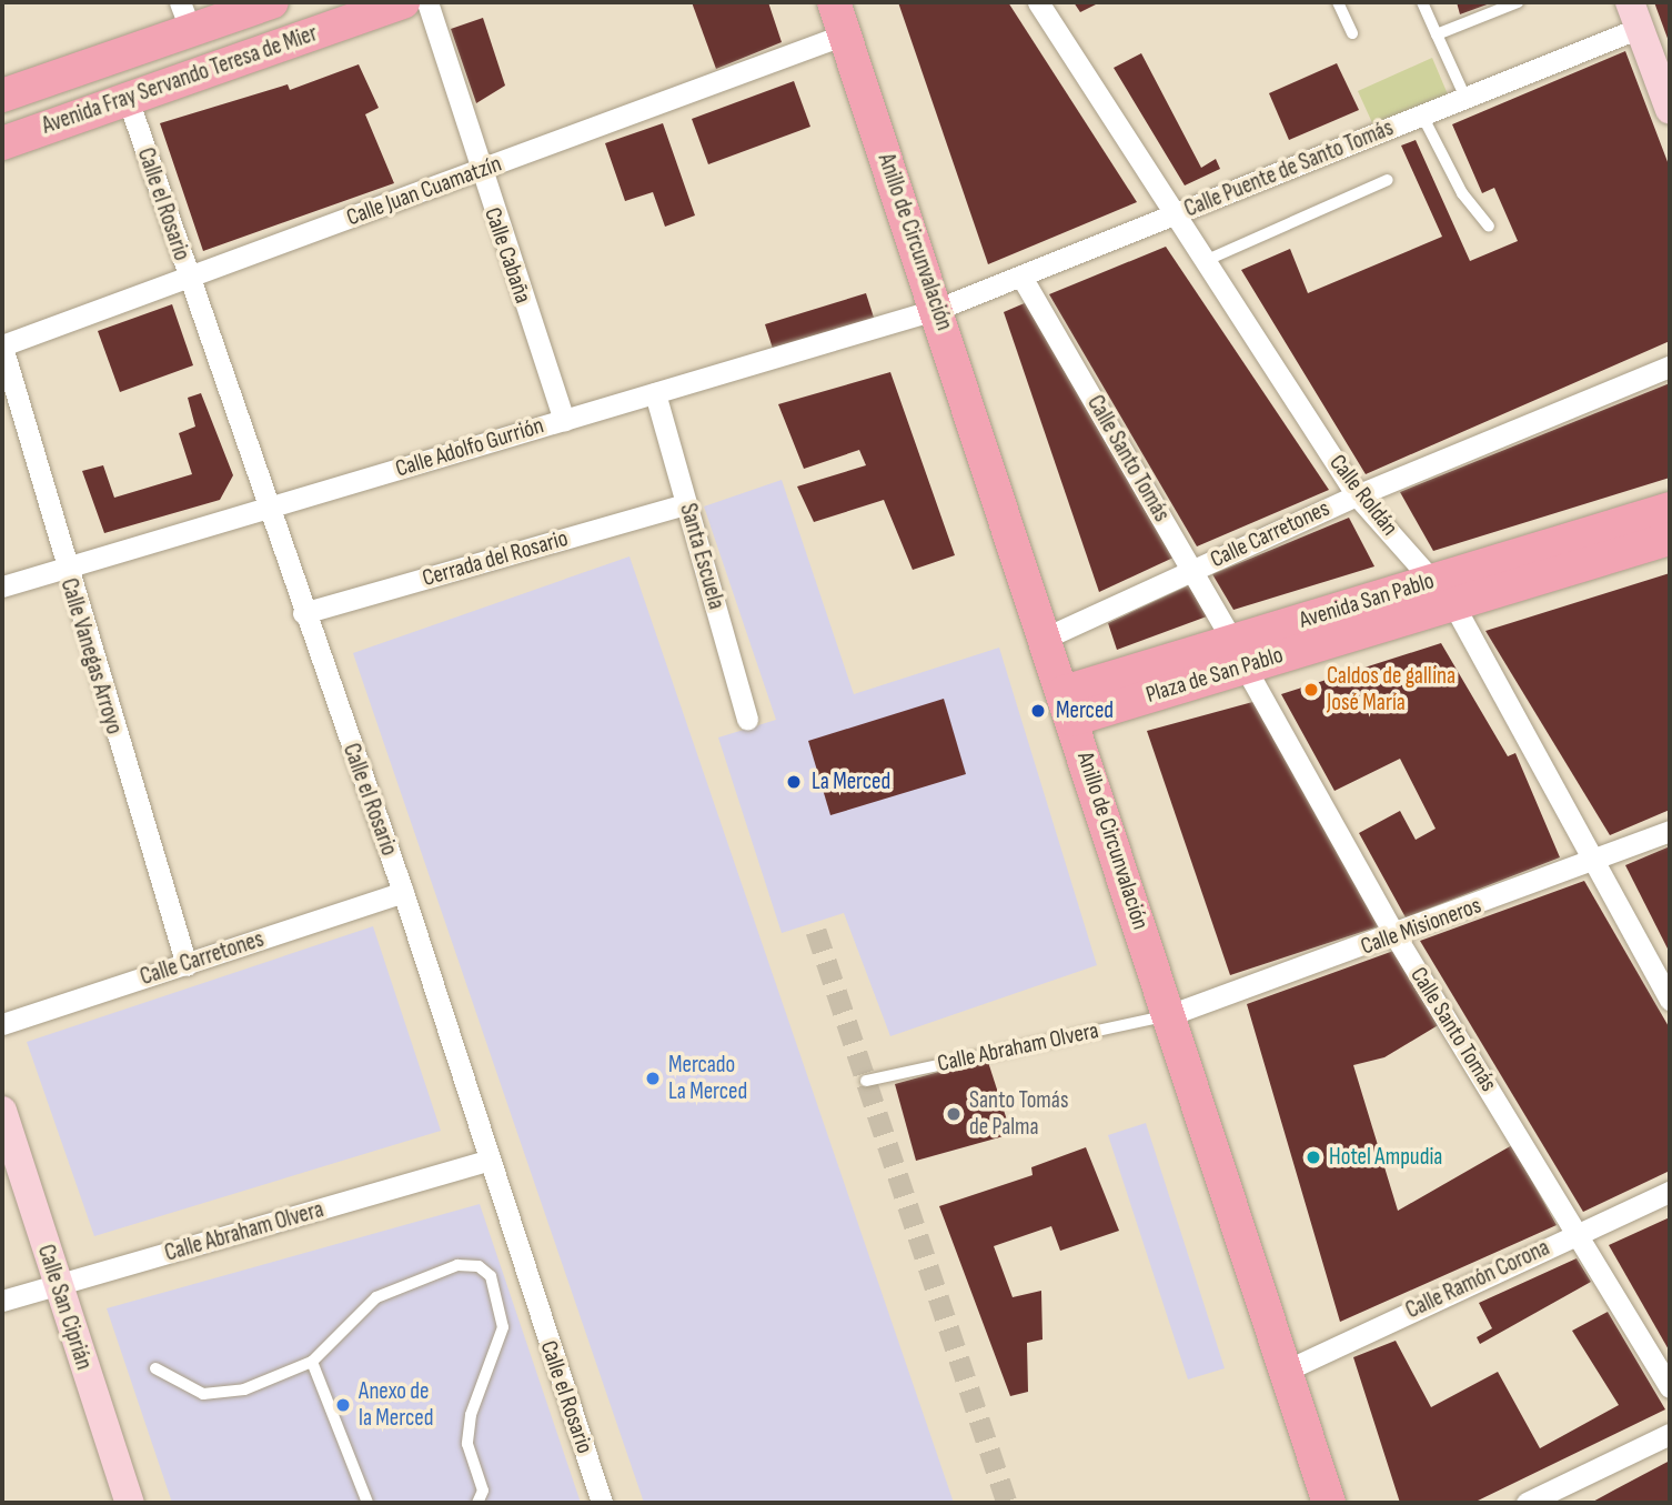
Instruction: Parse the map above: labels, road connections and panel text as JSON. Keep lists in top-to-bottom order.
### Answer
{
  "streets": {
    "main road": [
      "Avenida Fray Servando Teresa de Mier",
      "Anillo de Circunvalación",
      "Avenida San Pablo",
      "Plaza de San Pablo"
    ],
    "street": [
      "Calle Puente de Santo Tomás",
      "Calle Juan Cuamatzín",
      "Calle el Rosario",
      "Calle Cabaña",
      "Calle Adolfo Gurrión",
      "Calle Santo Tomás",
      "Calle Roldán",
      "Calle Carretones",
      "Santa Escuela",
      "Cerrada del Rosario",
      "Calle Vanegas Arroyo",
      "Calle Misioneros",
      "Calle Abraham Olvera",
      "Calle Ramón Corona",
      "Calle San Ciprián"
    ]
  },
  "crossings": [
    ["Avenida Fray Servando Teresa de Mier", "Calle el Rosario"],
    ["Calle Puente de Santo Tomás", "Anillo de Circunvalación"],
    ["Calle Puente de Santo Tomás", "Calle Adolfo Gurrión"],
    ["Calle Puente de Santo Tomás", "Calle Santo Tomás"],
    ["Calle Puente de Santo Tomás", "Calle Roldán"],
    ["Calle Juan Cuamatzín", "Calle el Rosario"],
    ["Calle Juan Cuamatzín", "Anillo de Circunvalación"],
    ["Calle Juan Cuamatzín", "Calle Cabaña"],
    ["Calle Juan Cuamatzín", "Calle Vanegas Arroyo"],
    ["Calle el Rosario", "Calle Adolfo Gurrión"],
    ["Calle el Rosario", "Calle Carretones"],
    ["Calle el Rosario", "Cerrada del Rosario"],
    ["Calle el Rosario", "Calle Abraham Olvera"],
    ["Anillo de Circunvalación", "Calle Adolfo Gurrión"],
    ["Anillo de Circunvalación", "Calle Carretones"],
    ["Anillo de Circunvalación", "Plaza de San Pablo"],
    ["Anillo de Circunvalación", "Calle Misioneros"],
    ["Anillo de Circunvalación", "Calle Abraham Olvera"],
    ["Anillo de Circunvalación", "Calle Ramón Corona"],
    ["Calle Cabaña", "Calle Adolfo Gurrión"],
    ["Calle Adolfo Gurrión", "Santa Escuela"],
    ["Calle Adolfo Gurrión", "Calle Vanegas Arroyo"],
    ["Calle Santo Tomás", "Calle Carretones"],
    ["Calle Santo Tomás", "Plaza de San Pablo"],
    ["Calle Santo Tomás", "Calle Misioneros"],
    ["Calle Santo Tomás", "Calle Ramón Corona"],
    ["Calle Roldán", "Calle Carretones"],
    ["Calle Roldán", "Avenida San Pablo"],
    ["Calle Roldán", "Plaza de San Pablo"],
    ["Calle Roldán", "Calle Misioneros"],
    ["Calle Carretones", "Calle Vanegas Arroyo"],
    ["Santa Escuela", "Cerrada del Rosario"],
    ["Avenida San Pablo", "Plaza de San Pablo"],
    ["Calle Misioneros", "Calle Abraham Olvera"],
    ["Calle Abraham Olvera", "Calle San Ciprián"]
  ],
  "places": [
    "Caldos de gallina José María",
    "Merced",
    "La Merced",
    "Mercado La Merced",
    "Santo Tomás de Palma",
    "Hotel Ampudia",
    "Anexo de la Merced"
  ]
}
